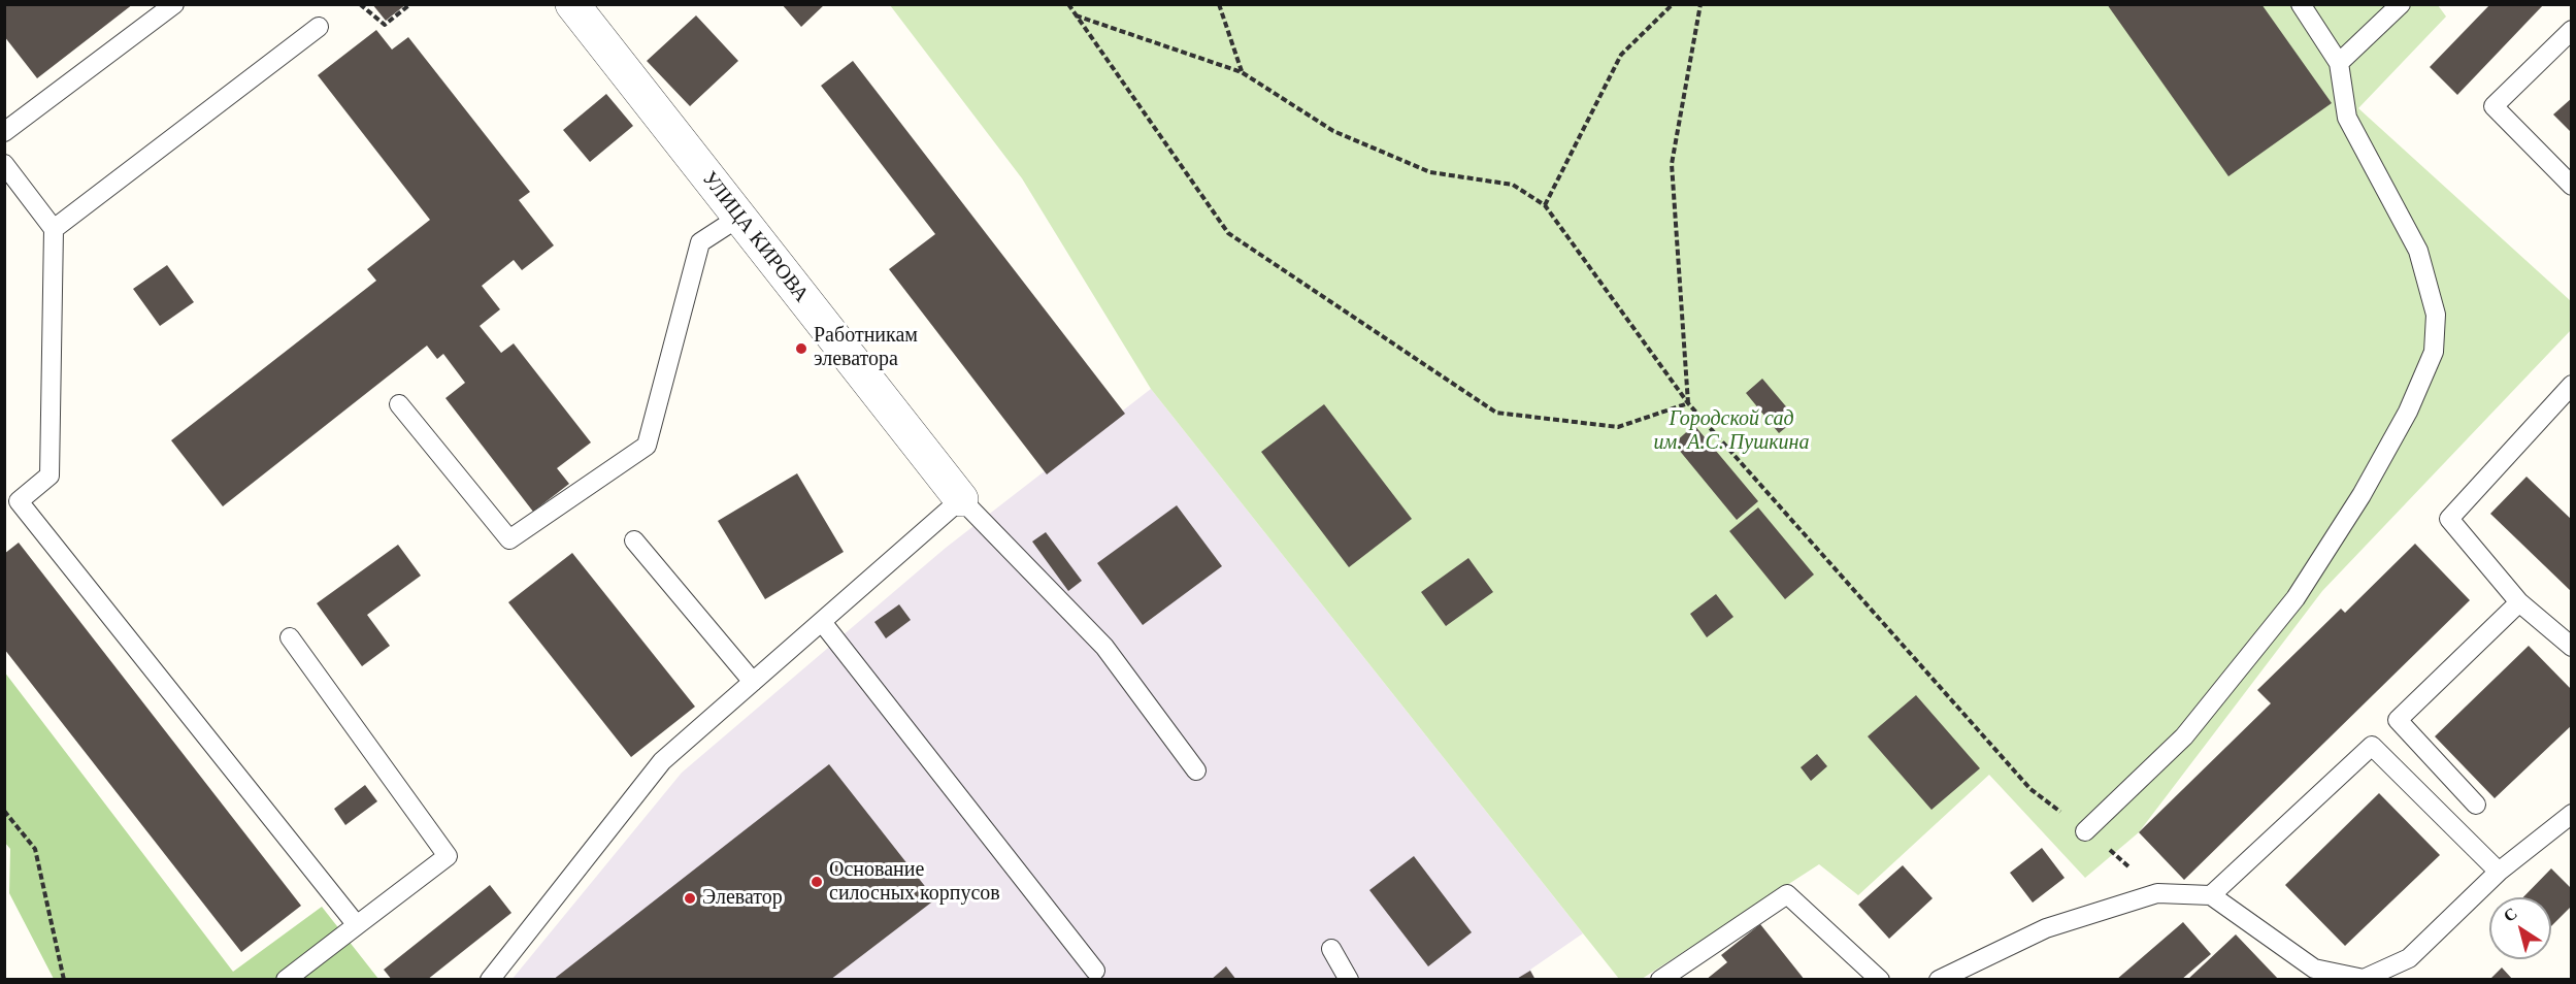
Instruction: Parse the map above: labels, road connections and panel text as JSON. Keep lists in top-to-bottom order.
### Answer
{
  "streets": {
    "street": ["УЛИЦА КИРОВА"]
  },
  "parks": ["Городской сад им. А.С. Пушкина"],
  "places": ["Работникам элеватора", "Основание силосных корпусов", "Элеватор"],
  "north": "top left"
}
